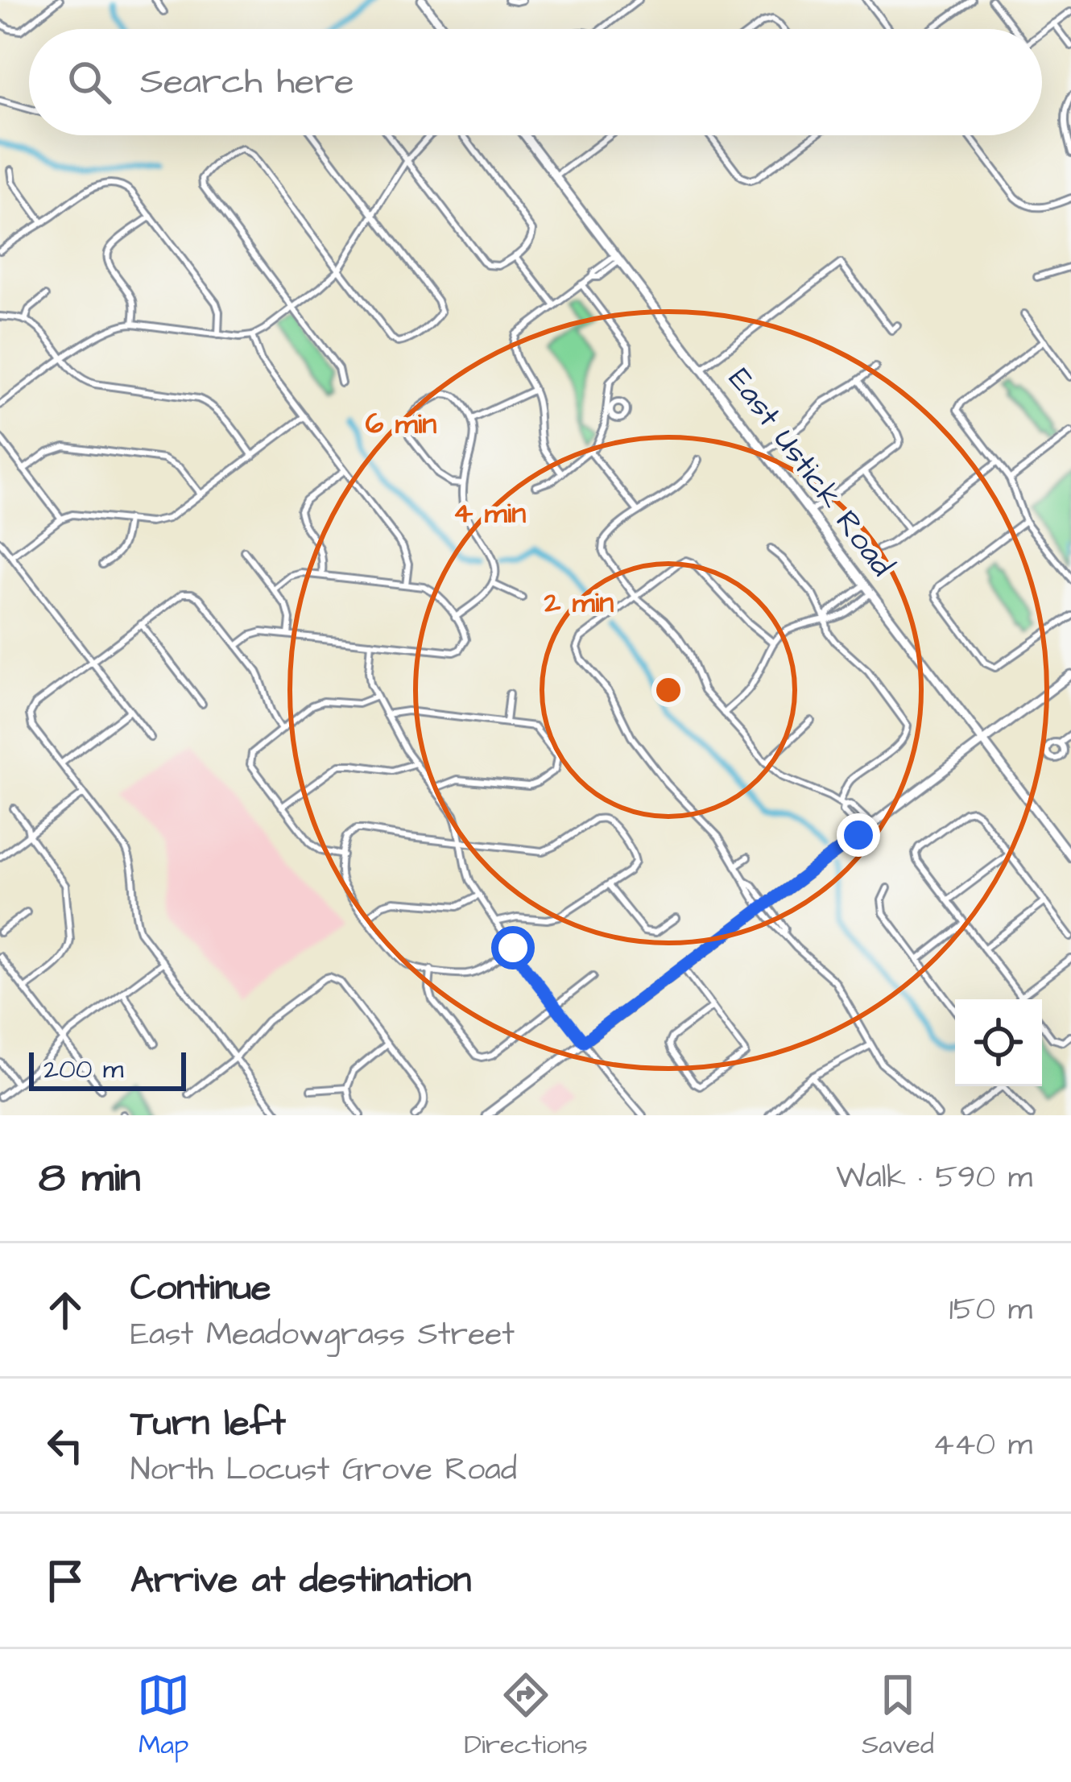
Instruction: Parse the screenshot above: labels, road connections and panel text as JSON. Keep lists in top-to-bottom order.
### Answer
{
  "streets": {
    "main road": ["East Ustick Road"]
  },
  "scale_bar": "200 m",
  "page": {
    "search": "Search here",
    "scale": "200 m",
    "heading": ["8 min", "Walk · 590 m"],
    "list": [
      ["Continue", "East Meadowgrass Street", "150 m"],
      ["Turn left", "North Locust Grove Road", "440 m"],
      "Arrive at destination"
    ],
    "nav": ["Map", "Directions", "Saved"]
  },
  "rings": ["6 min", "4 min", "2 min"]
}
